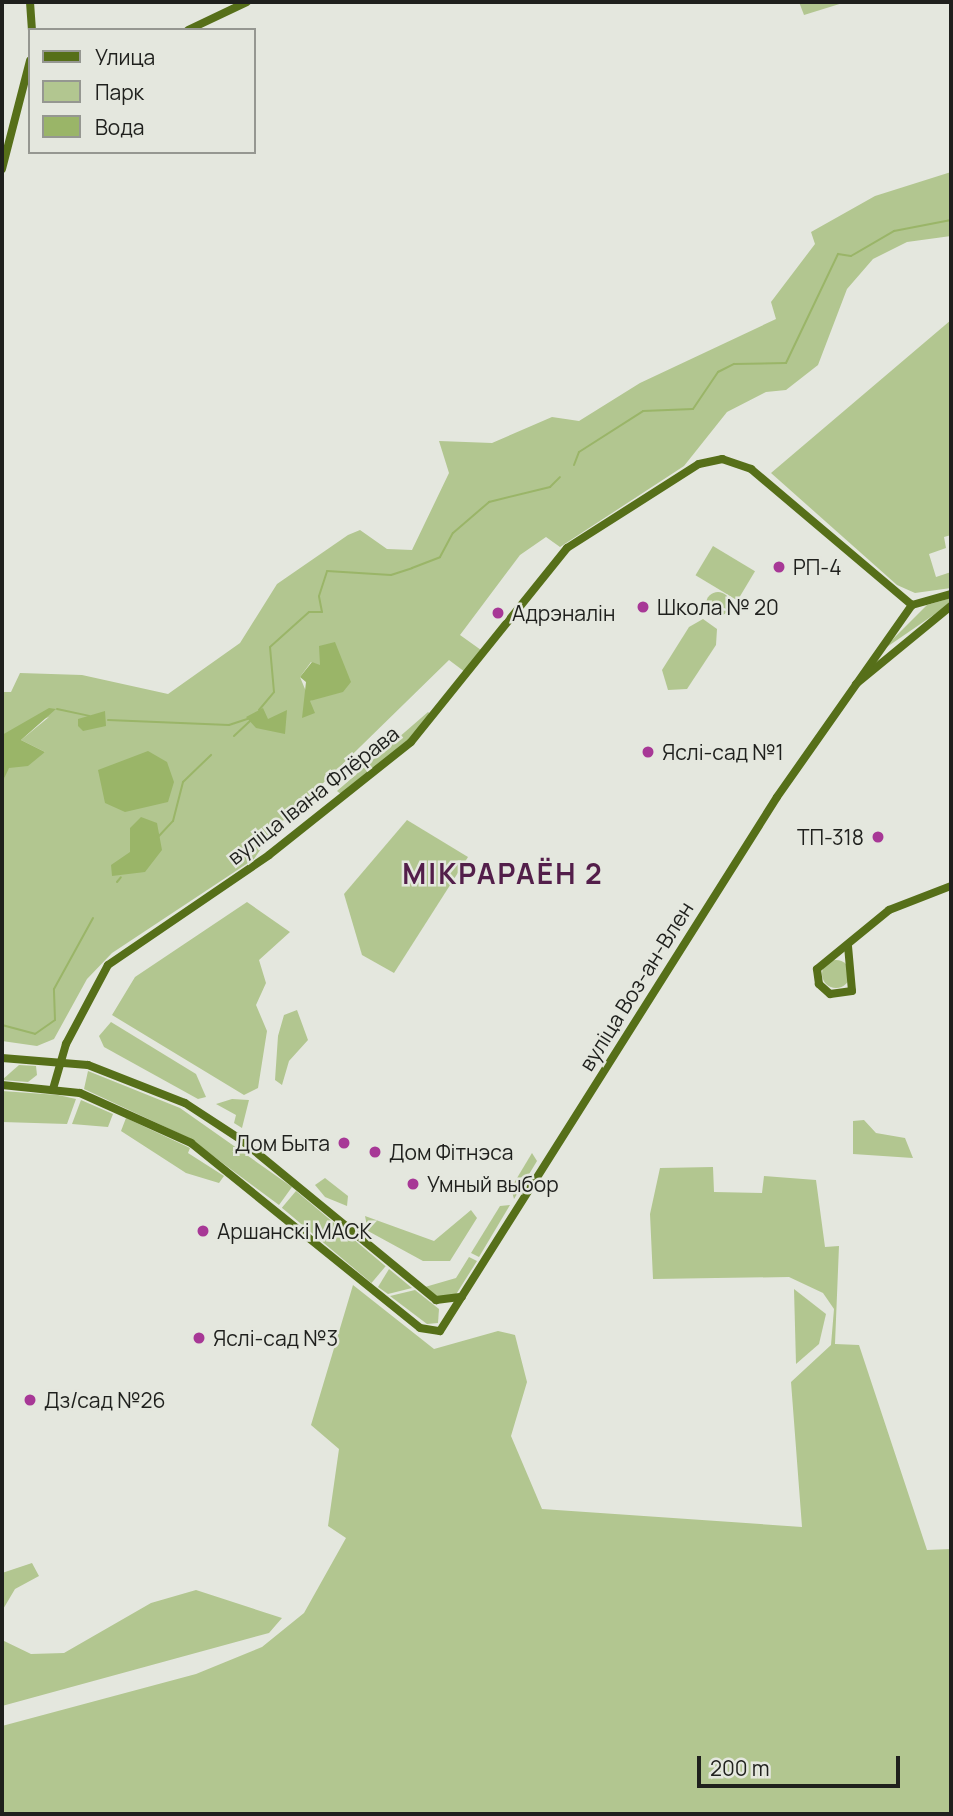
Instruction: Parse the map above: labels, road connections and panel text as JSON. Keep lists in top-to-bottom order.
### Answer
{
  "streets": {
    "main road": ["вуліца Івана Флёрава", "вуліца Воз-ан-Влен"]
  },
  "crossings": [
    ["вуліца Івана Флёрава", "вуліца Воз-ан-Влен"]
  ],
  "districts": ["МІКРАРАЁН 2"],
  "places": [
    "РП-4",
    "Школа № 20",
    "Адрэналін",
    "Яслі-сад №1",
    "ТП-318",
    "Дом Быта",
    "Дом Фітнэса",
    "Умный выбор",
    "Аршанскі МАСК",
    "Яслі-сад №3",
    "Дз/сад №26"
  ],
  "legend": ["Улица", "Парк", "Вода"],
  "scale_bar": "200 m"
}
